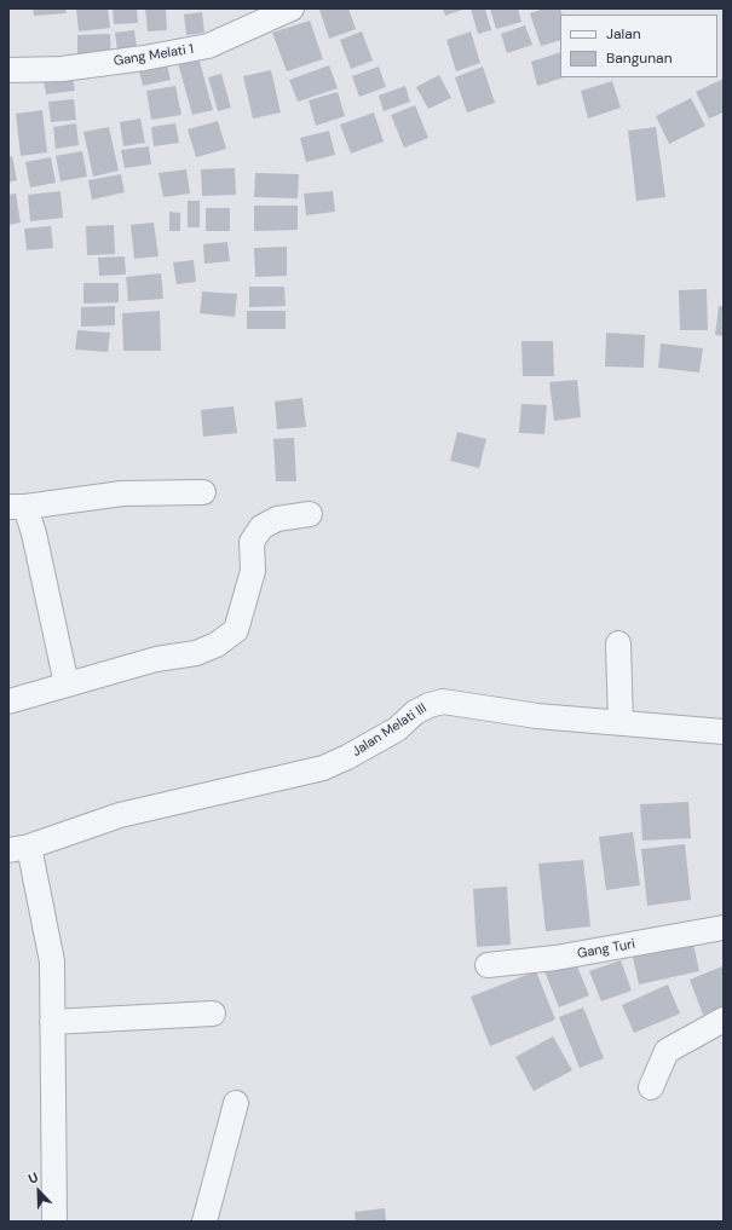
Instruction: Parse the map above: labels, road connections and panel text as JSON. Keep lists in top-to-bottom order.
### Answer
{
  "streets": {
    "street": ["Gang Melati 1", "Jalan Melati III", "Gang Turi"]
  },
  "legend": ["Jalan", "Bangunan"],
  "north": "top left"
}
